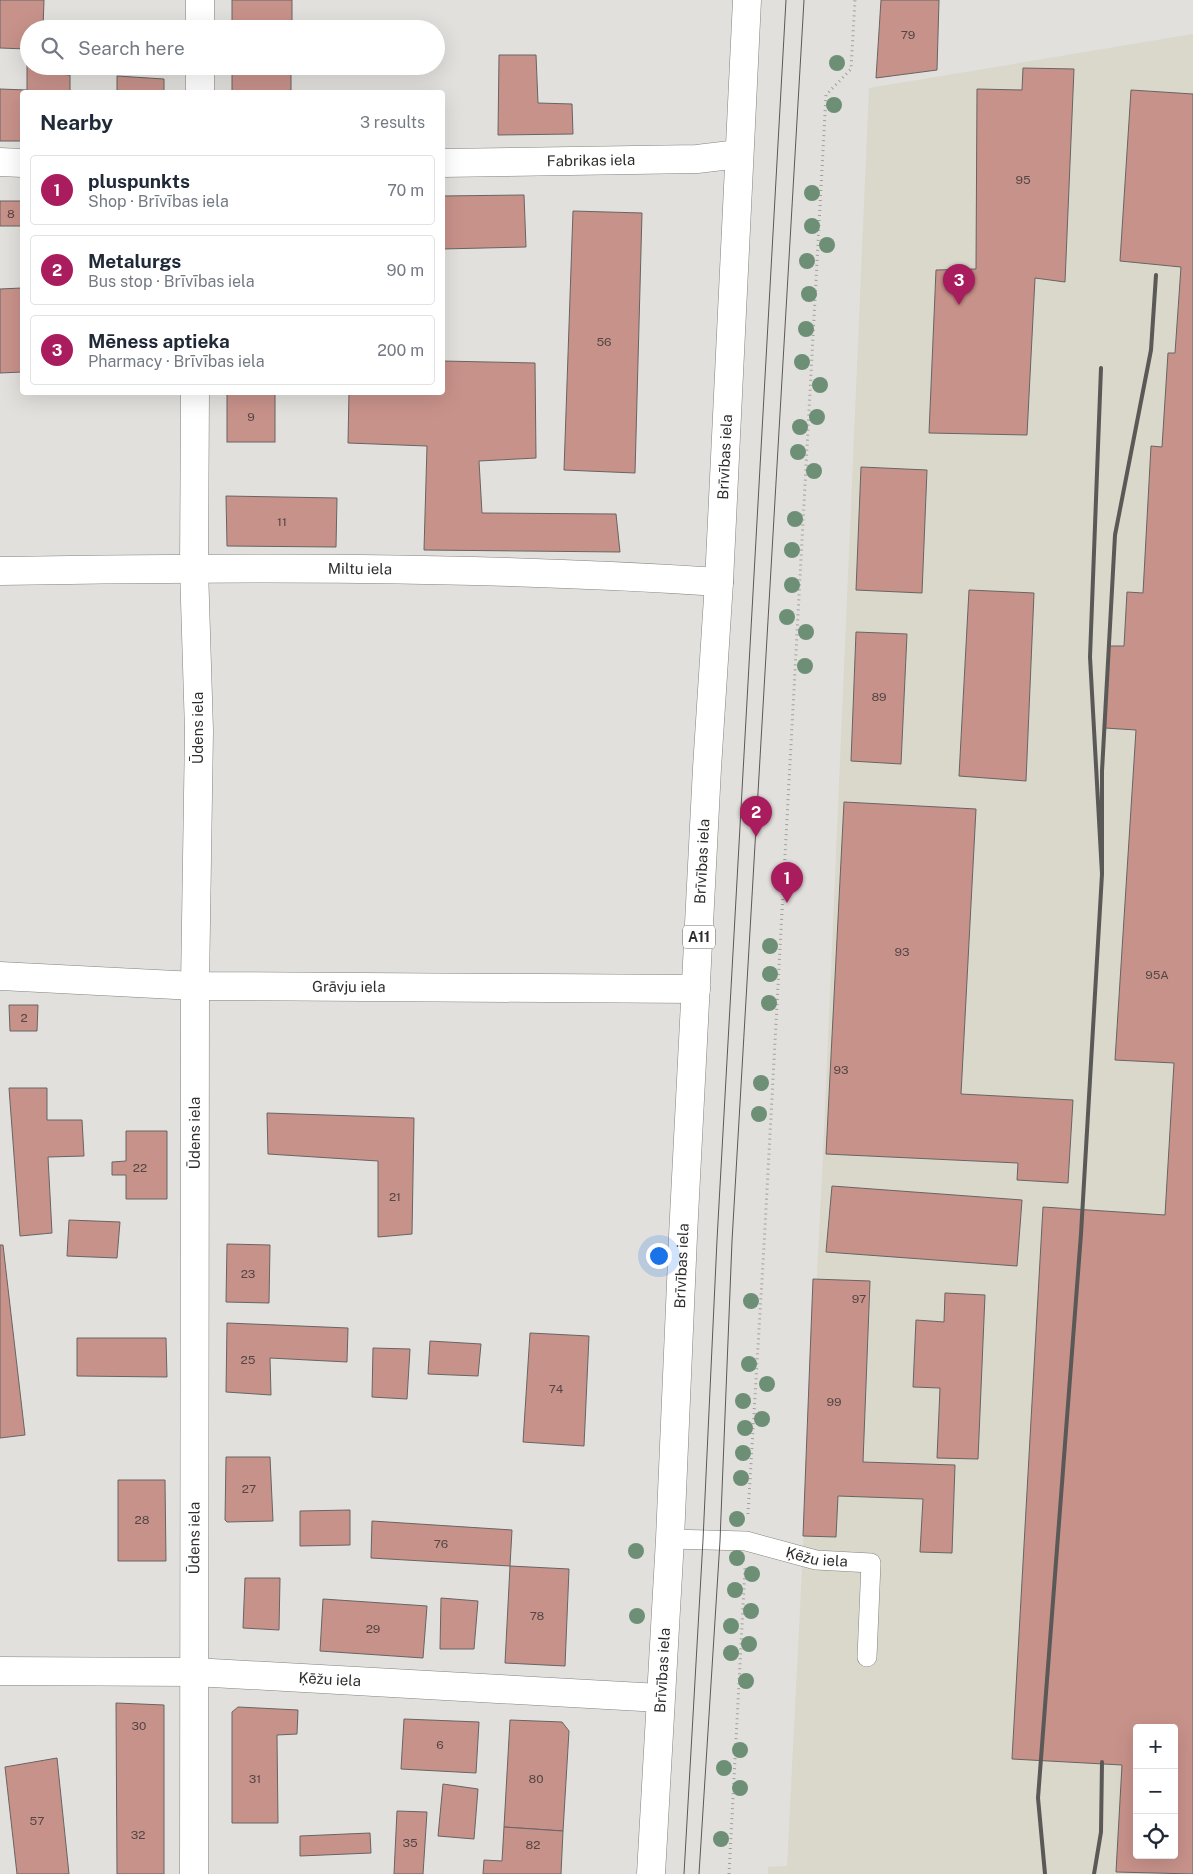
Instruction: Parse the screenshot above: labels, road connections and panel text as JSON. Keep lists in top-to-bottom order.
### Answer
{
  "streets": {
    "main road": [
      "Fabrikas iela",
      "Brīvības iela",
      "Miltu iela",
      "Ūdens iela",
      "A11",
      "Grāvju iela",
      "Ķēžu iela"
    ]
  },
  "crossings": [
    ["Fabrikas iela", "Brīvības iela"],
    ["Brīvības iela", "Miltu iela"],
    ["Brīvības iela", "Grāvju iela"],
    ["Brīvības iela", "Ķēžu iela"],
    ["Miltu iela", "Ūdens iela"],
    ["Ūdens iela", "Grāvju iela"],
    ["Ūdens iela", "Ķēžu iela"]
  ],
  "house_numbers": [
    "79",
    "95",
    "8",
    "56",
    "9",
    "11",
    "89",
    "93",
    "95A",
    "2",
    "93",
    "22",
    "21",
    "23",
    "97",
    "25",
    "74",
    "99",
    "27",
    "28",
    "76",
    "78",
    "29",
    "30",
    "6",
    "31",
    "80",
    "57",
    "32",
    "35",
    "82"
  ],
  "page": {
    "search": "Search here",
    "heading": ["Nearby", "3 results"],
    "list": [
      {
        "mark": "1",
        "name": "pluspunkts",
        "note": "Shop · Brīvības iela",
        "value": "70 m"
      },
      {
        "mark": "2",
        "name": "Metalurgs",
        "note": "Bus stop · Brīvības iela",
        "value": "90 m"
      },
      {
        "mark": "3",
        "name": "Mēness aptieka",
        "note": "Pharmacy · Brīvības iela",
        "value": "200 m"
      }
    ],
    "pins": ["3", "2", "1"],
    "map_buttons": ["+", "−"]
  }
}
